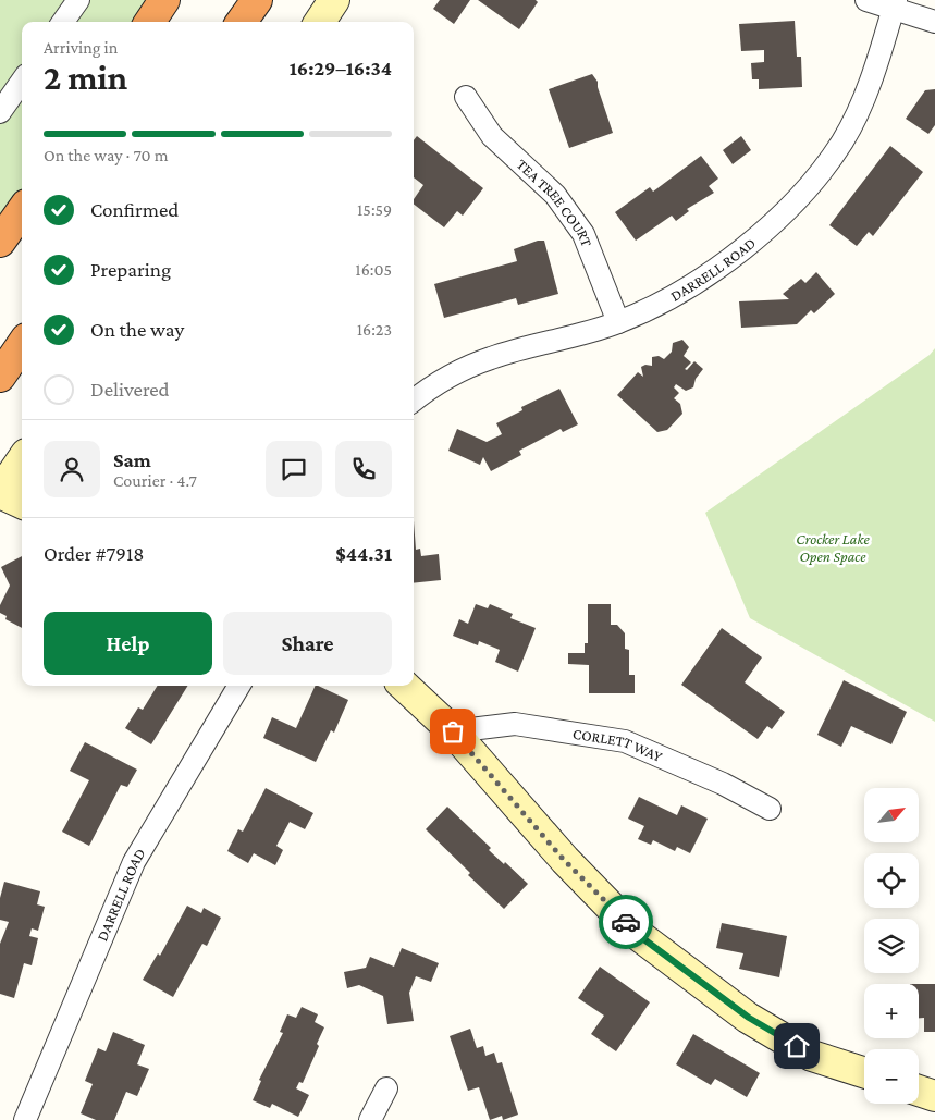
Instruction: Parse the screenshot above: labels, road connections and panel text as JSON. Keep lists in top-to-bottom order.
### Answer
{
  "streets": {
    "street": ["TEA TREE COURT", "DARRELL ROAD", "CORLETT WAY"]
  },
  "crossings": [
    ["TEA TREE COURT", "DARRELL ROAD"]
  ],
  "parks": ["Crocker Lake Open Space"],
  "north": "top right",
  "page": {
    "heading": ["2 min", "Arriving in", "16:29–16:34"],
    "panel": [
      "Sam",
      "Courier · 4.7",
      "Order #7918",
      "$44.31"
    ],
    "bar": "On the way · 70 m",
    "list": [
      ["Confirmed", "15:59"],
      ["Preparing", "16:05"],
      ["On the way", "16:23"],
      "Delivered"
    ],
    "buttons": ["Help", "Share"],
    "map_buttons": ["+", "−"]
  }
}
